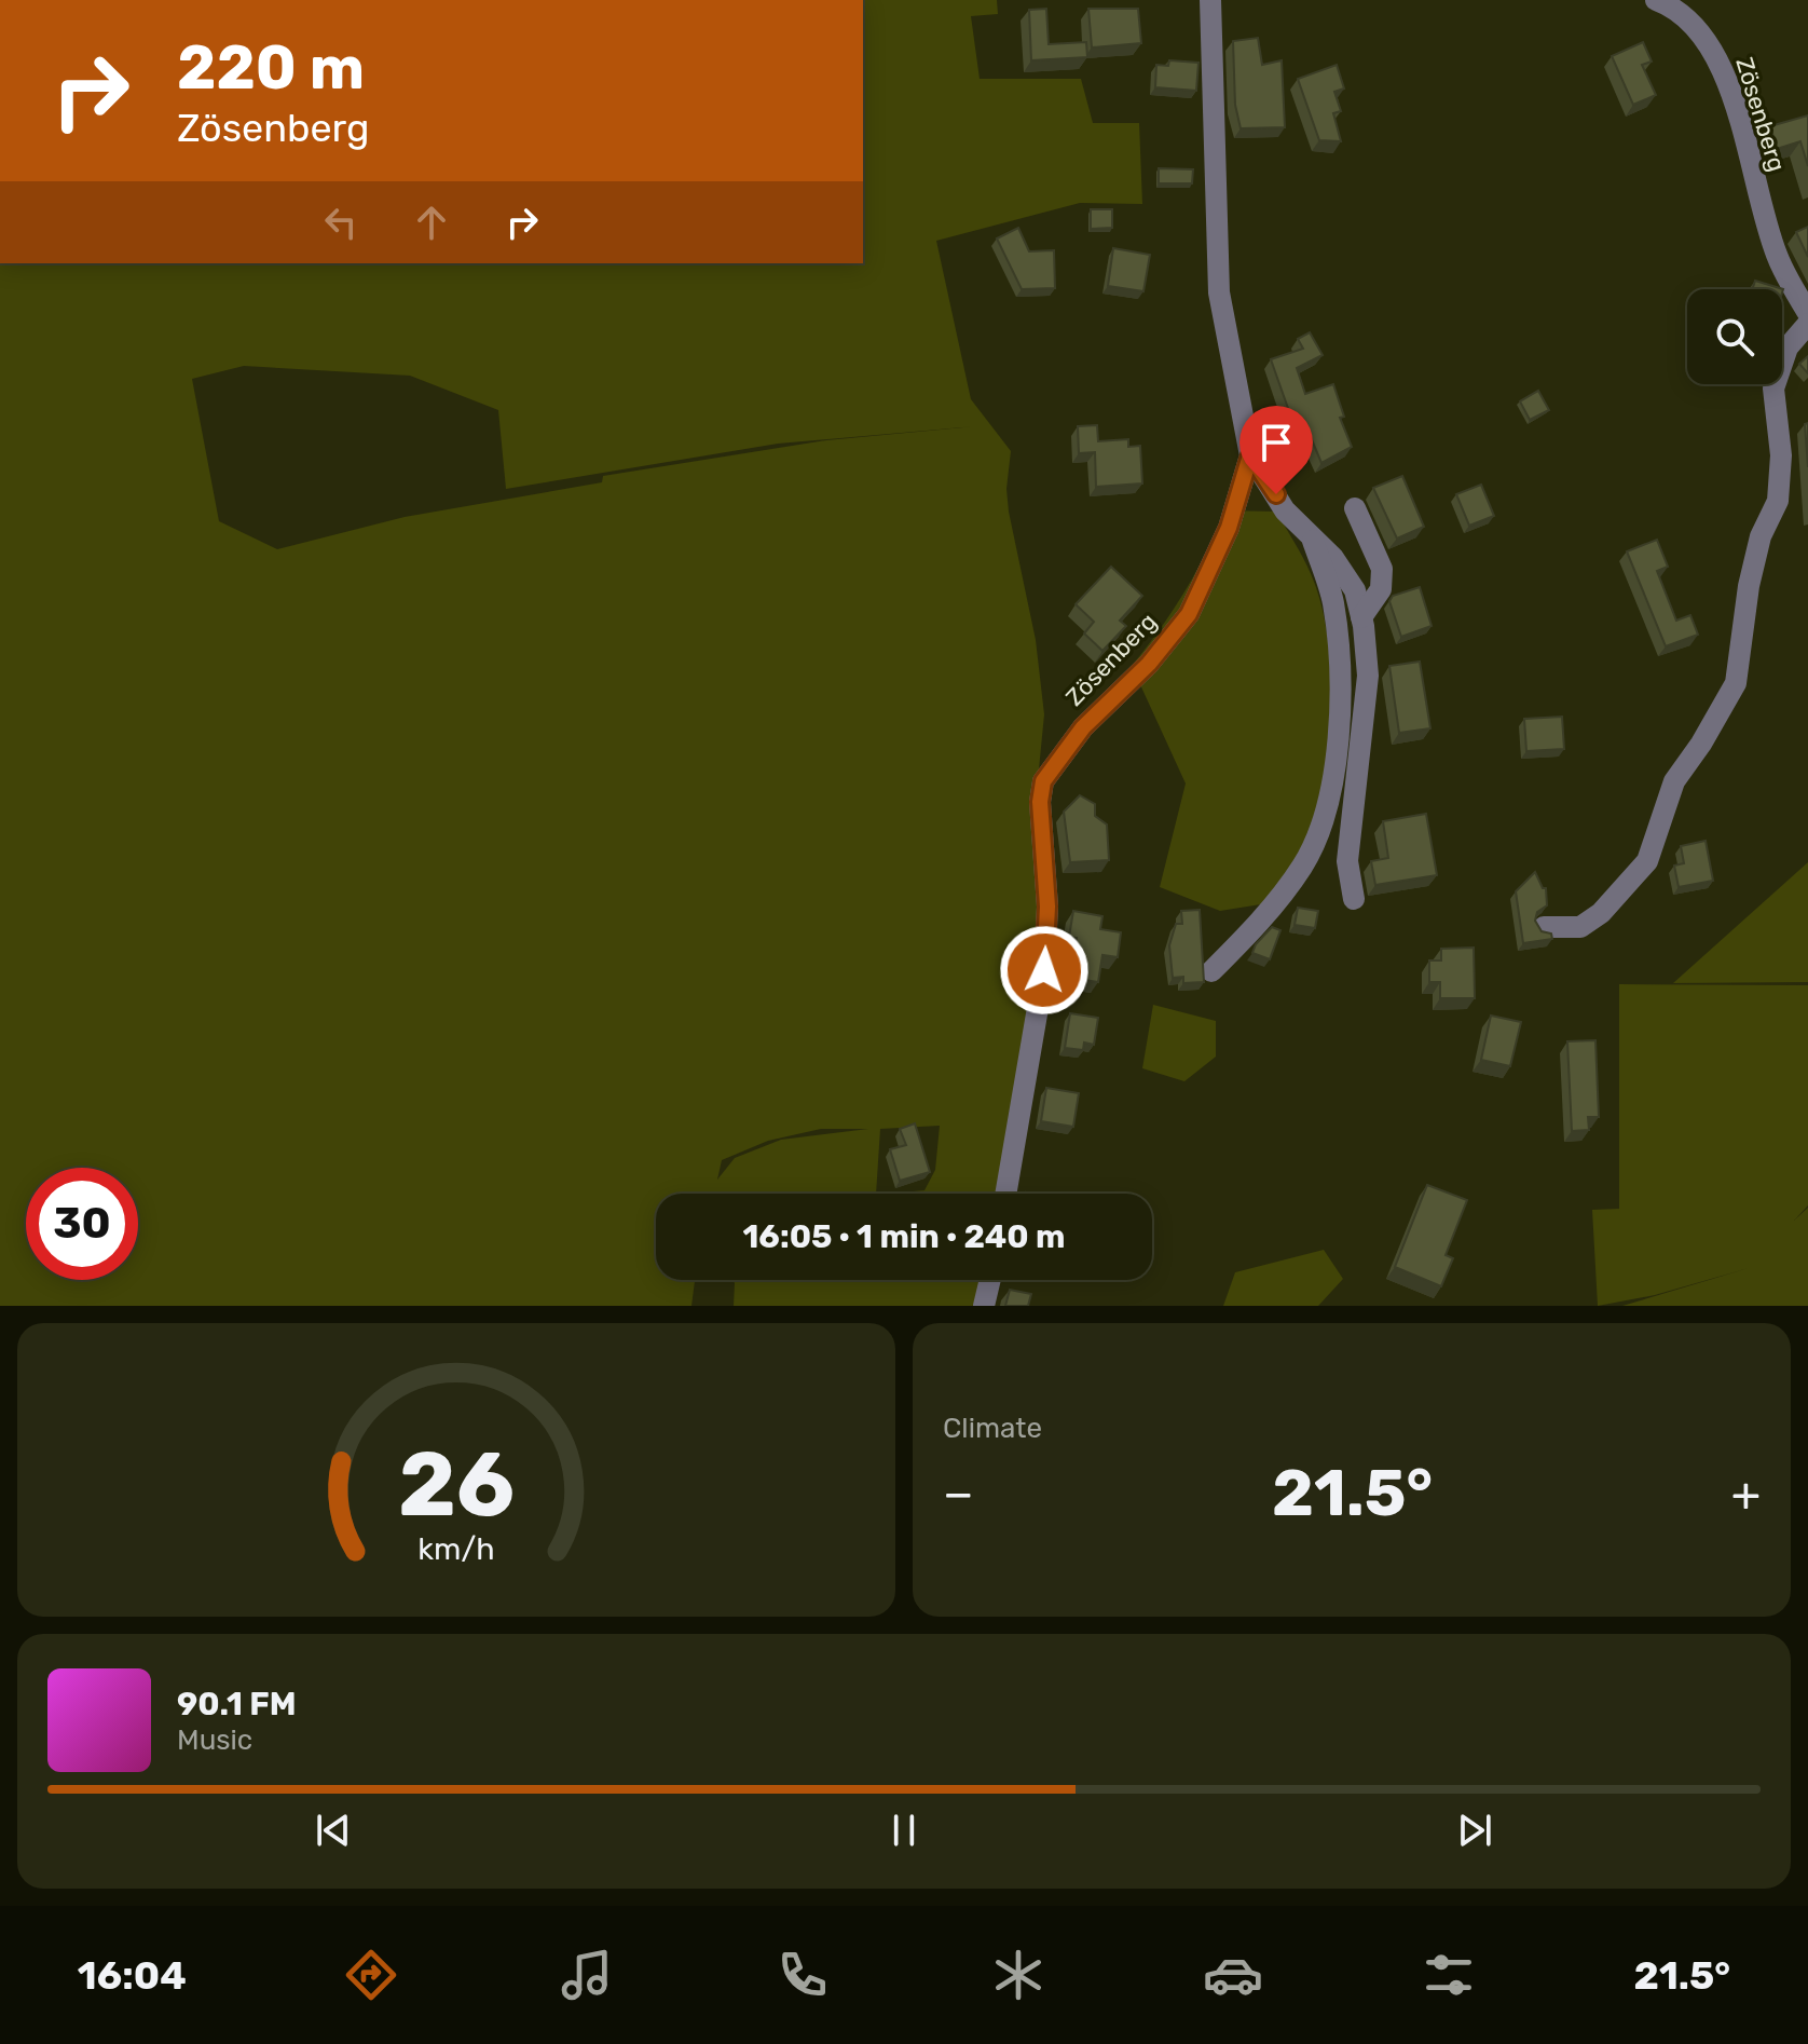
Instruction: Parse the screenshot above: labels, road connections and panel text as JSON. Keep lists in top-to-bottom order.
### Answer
{
  "streets": {
    "street": ["Zösenberg"]
  },
  "page": {
    "turn": ["220 m", "Zösenberg"],
    "limit": "30",
    "trip": "16:05 · 1 min · 240 m",
    "tile": "Climate",
    "heat": ["−", "21.5°", "+"],
    "song": ["90.1 FM", "Music"],
    "tabs": ["16:04", "21.5°"],
    "gauge": ["26", "km/h"]
  }
}
